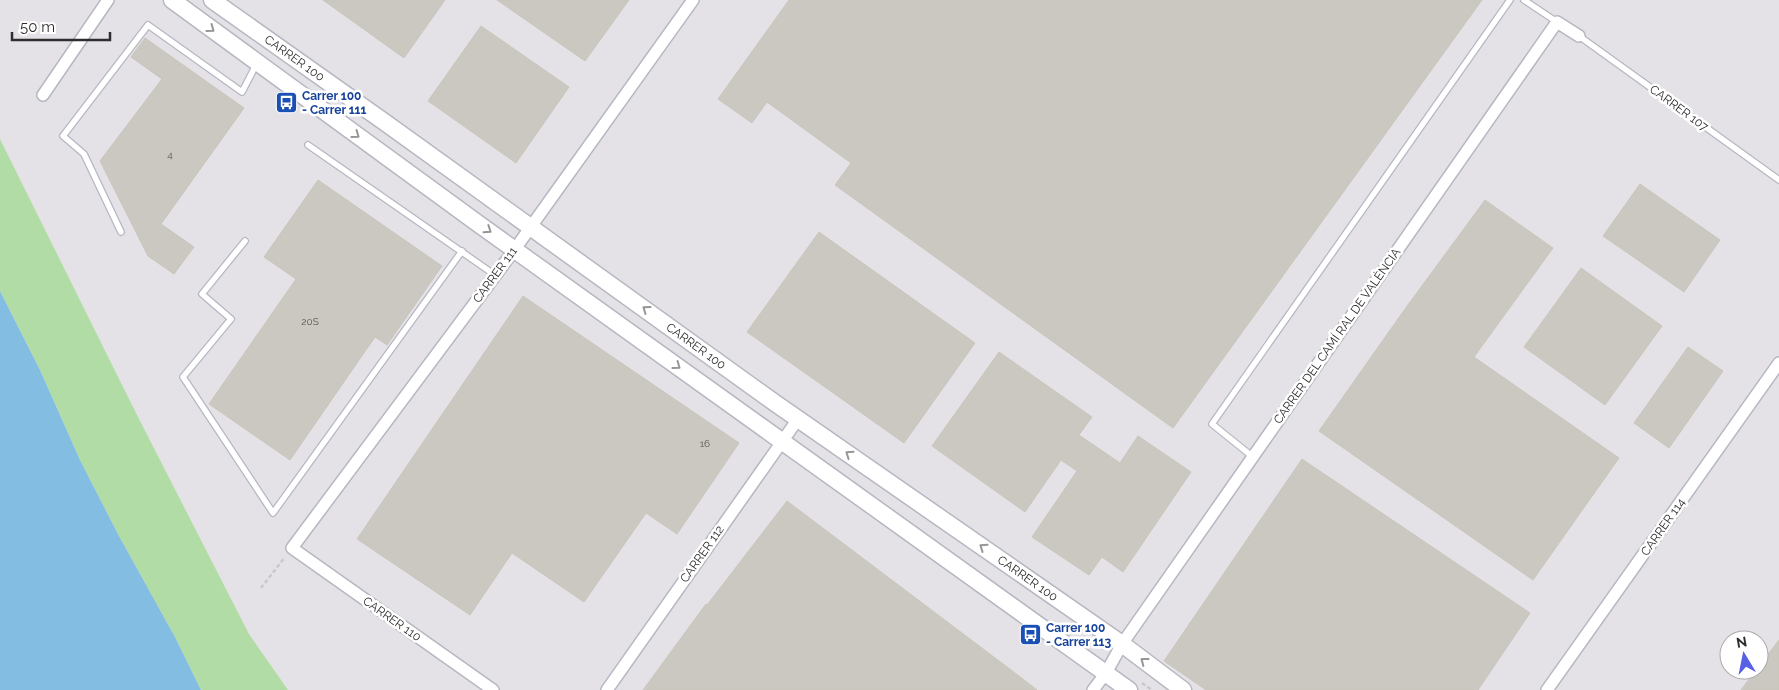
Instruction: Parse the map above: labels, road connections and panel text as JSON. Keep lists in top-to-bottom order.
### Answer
{
  "streets": {
    "street": [
      "CARRER 100",
      "CARRER 111",
      "CARRER DEL CAMÍ RAL DE VALÈNCIA",
      "CARRER 114",
      "CARRER 112",
      "CARRER 110"
    ],
    "lane": ["CARRER 107"]
  },
  "crossings": [
    ["CARRER 100", "CARRER 111"],
    ["CARRER 100", "CARRER DEL CAMÍ RAL DE VALÈNCIA"],
    ["CARRER 100", "CARRER 112"],
    ["CARRER 111", "CARRER 110"]
  ],
  "places": {
    "bus stop": ["Carrer 100 - Carrer 111", "Carrer 100 - Carrer 113"]
  },
  "house_numbers": ["4", "20S", "16"],
  "scale_bar": "50 m",
  "north": "top"
}
